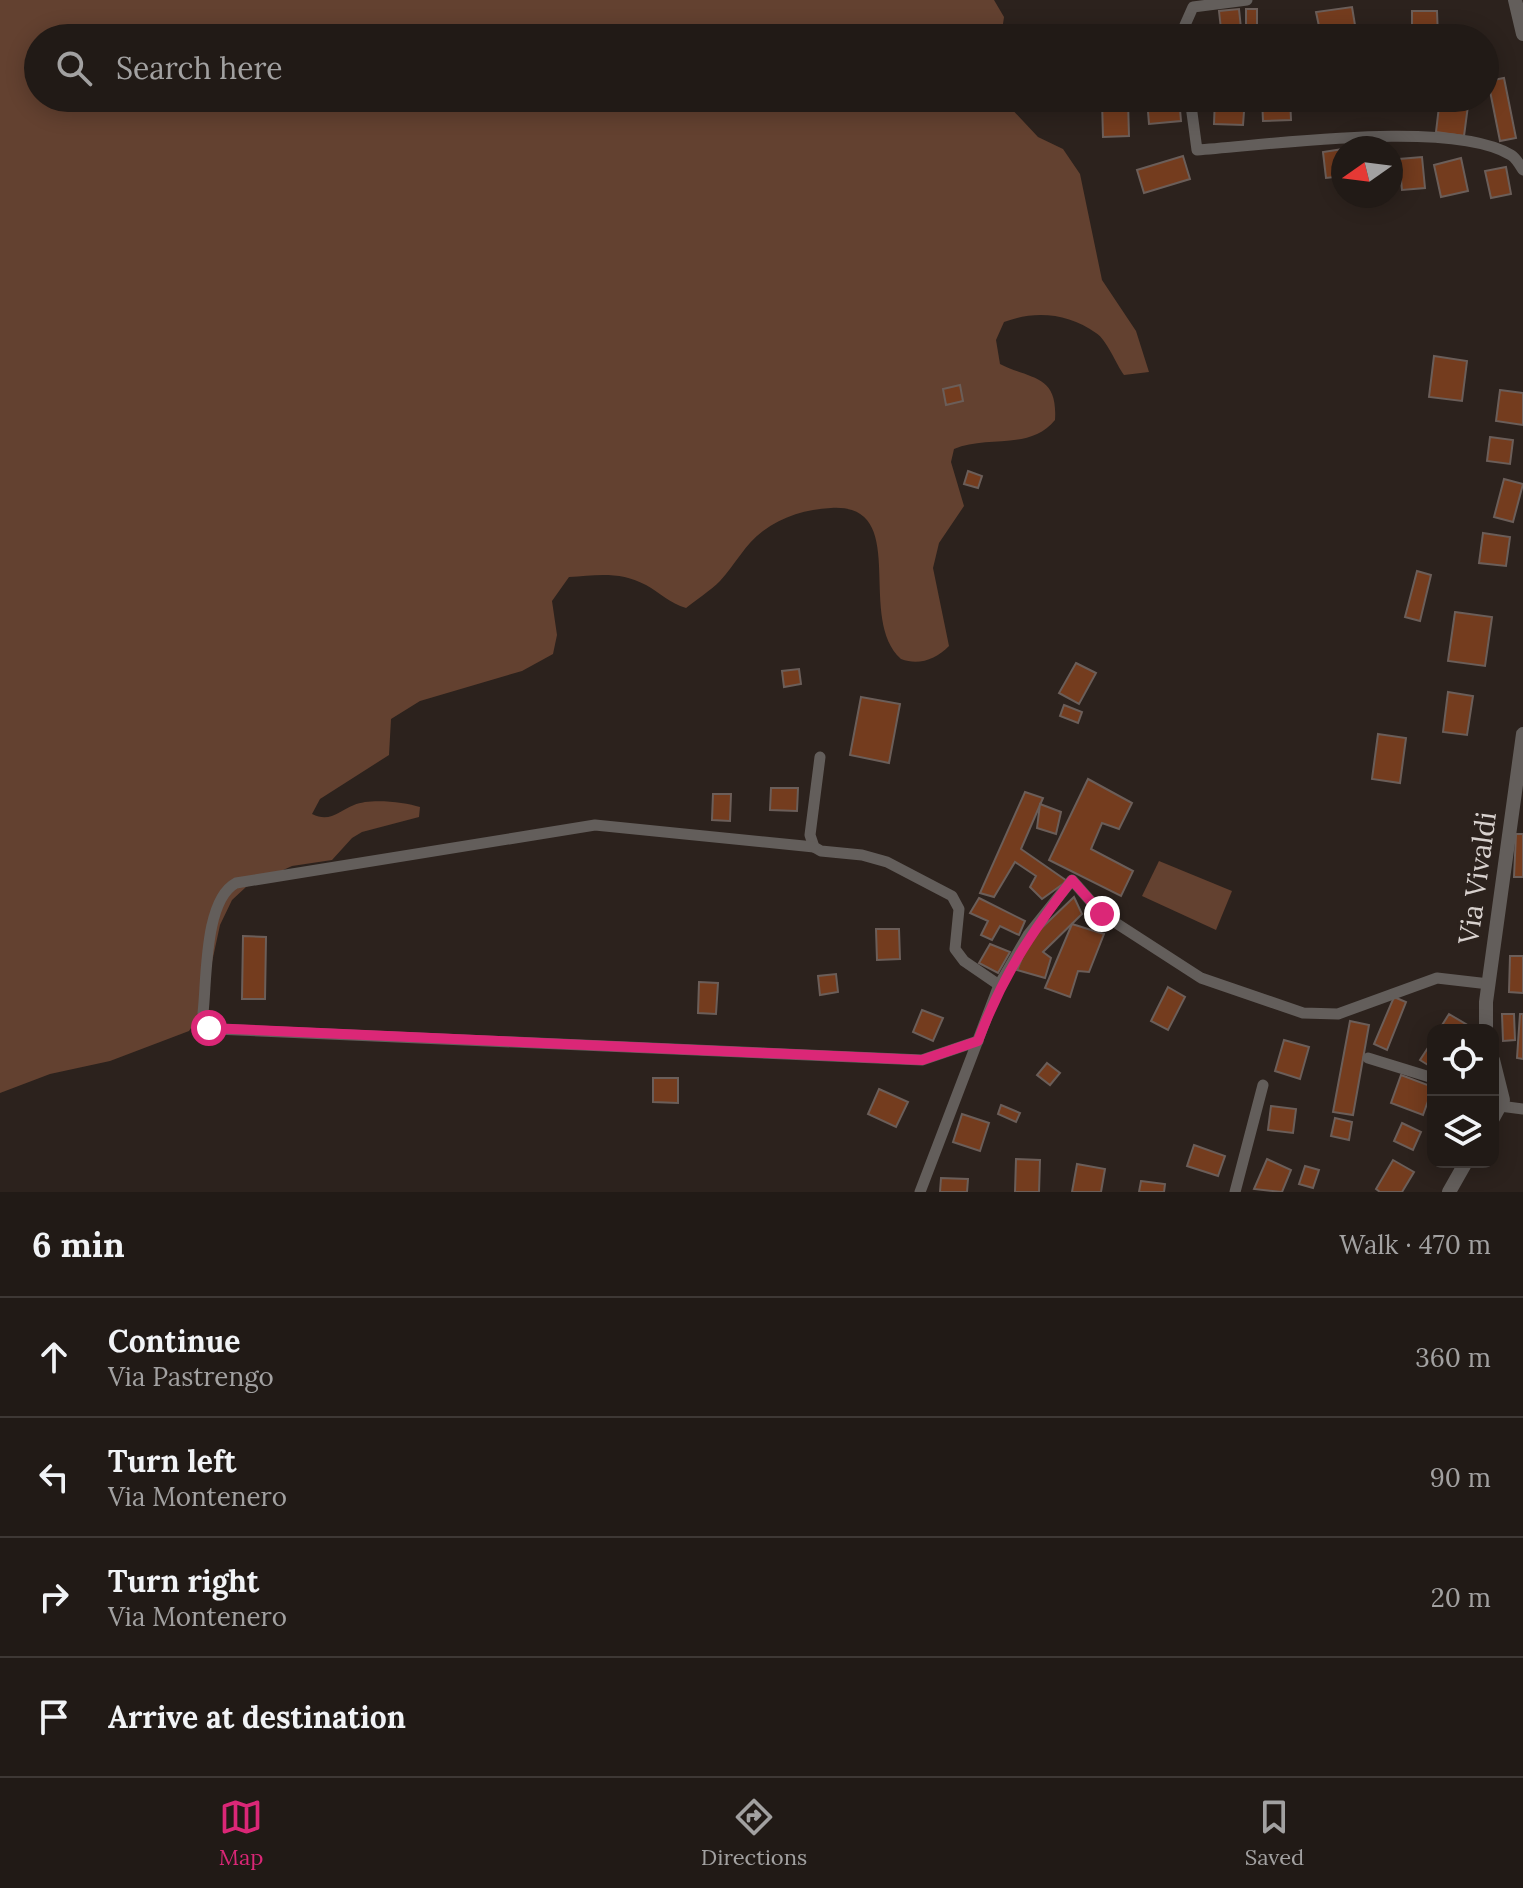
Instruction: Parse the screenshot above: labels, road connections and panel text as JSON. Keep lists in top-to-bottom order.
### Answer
{
  "streets": {
    "street": ["Via Vivaldi"]
  },
  "north": "left",
  "page": {
    "search": "Search here",
    "heading": ["6 min", "Walk · 470 m"],
    "list": [
      ["Continue", "Via Pastrengo", "360 m"],
      ["Turn left", "Via Montenero", "90 m"],
      ["Turn right", "Via Montenero", "20 m"],
      "Arrive at destination"
    ],
    "nav": ["Map", "Directions", "Saved"]
  }
}
